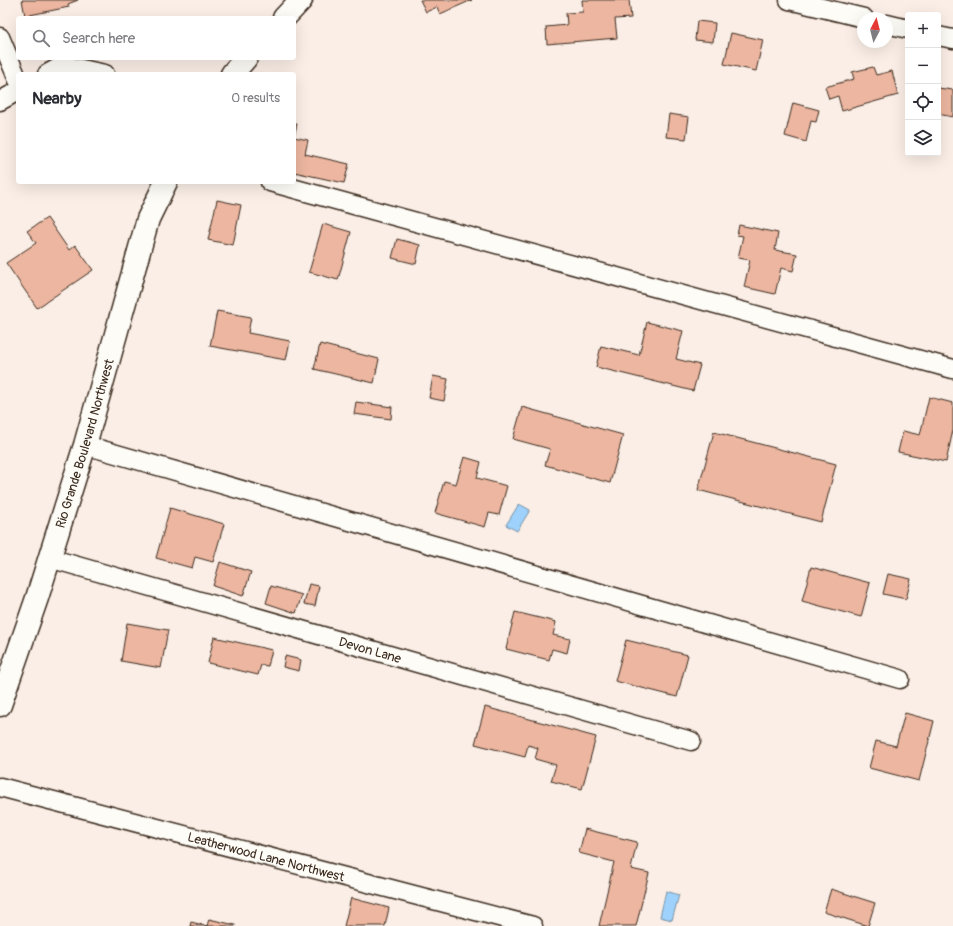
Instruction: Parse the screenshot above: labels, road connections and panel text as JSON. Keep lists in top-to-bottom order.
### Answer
{
  "streets": {
    "street": ["Rio Grande Boulevard Northwest", "Devon Lane", "Leatherwood Lane Northwest"]
  },
  "crossings": [
    ["Rio Grande Boulevard Northwest", "Devon Lane"]
  ],
  "north": "top",
  "page": {
    "map_buttons": ["+", "−"],
    "search": "Search here",
    "heading": ["Nearby", "0 results"]
  }
}
